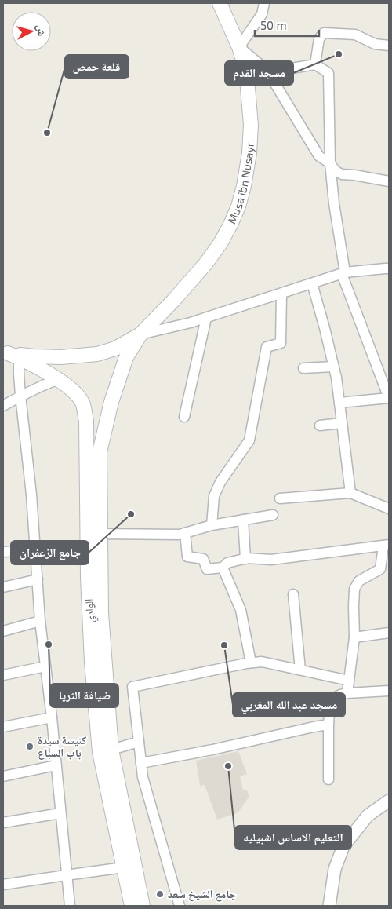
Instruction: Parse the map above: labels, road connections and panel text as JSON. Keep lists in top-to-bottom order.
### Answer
{
  "streets": {
    "main road": ["Musa ibn Nusayr", "الوادي"]
  },
  "crossings": [
    ["Musa ibn Nusayr", "الوادي"]
  ],
  "places": [
    "مسجد القدم",
    "قلعة حمص",
    "جامع الزعفران",
    "ضيافة الثريا",
    "مسجد عبد الله المغربي",
    "كنيسة سيدة باب السباع",
    "التعلیم الاساس اشبیلیه",
    "جامع الشيخ سعد"
  ],
  "scale_bar": "50 m",
  "north": "right"
}
